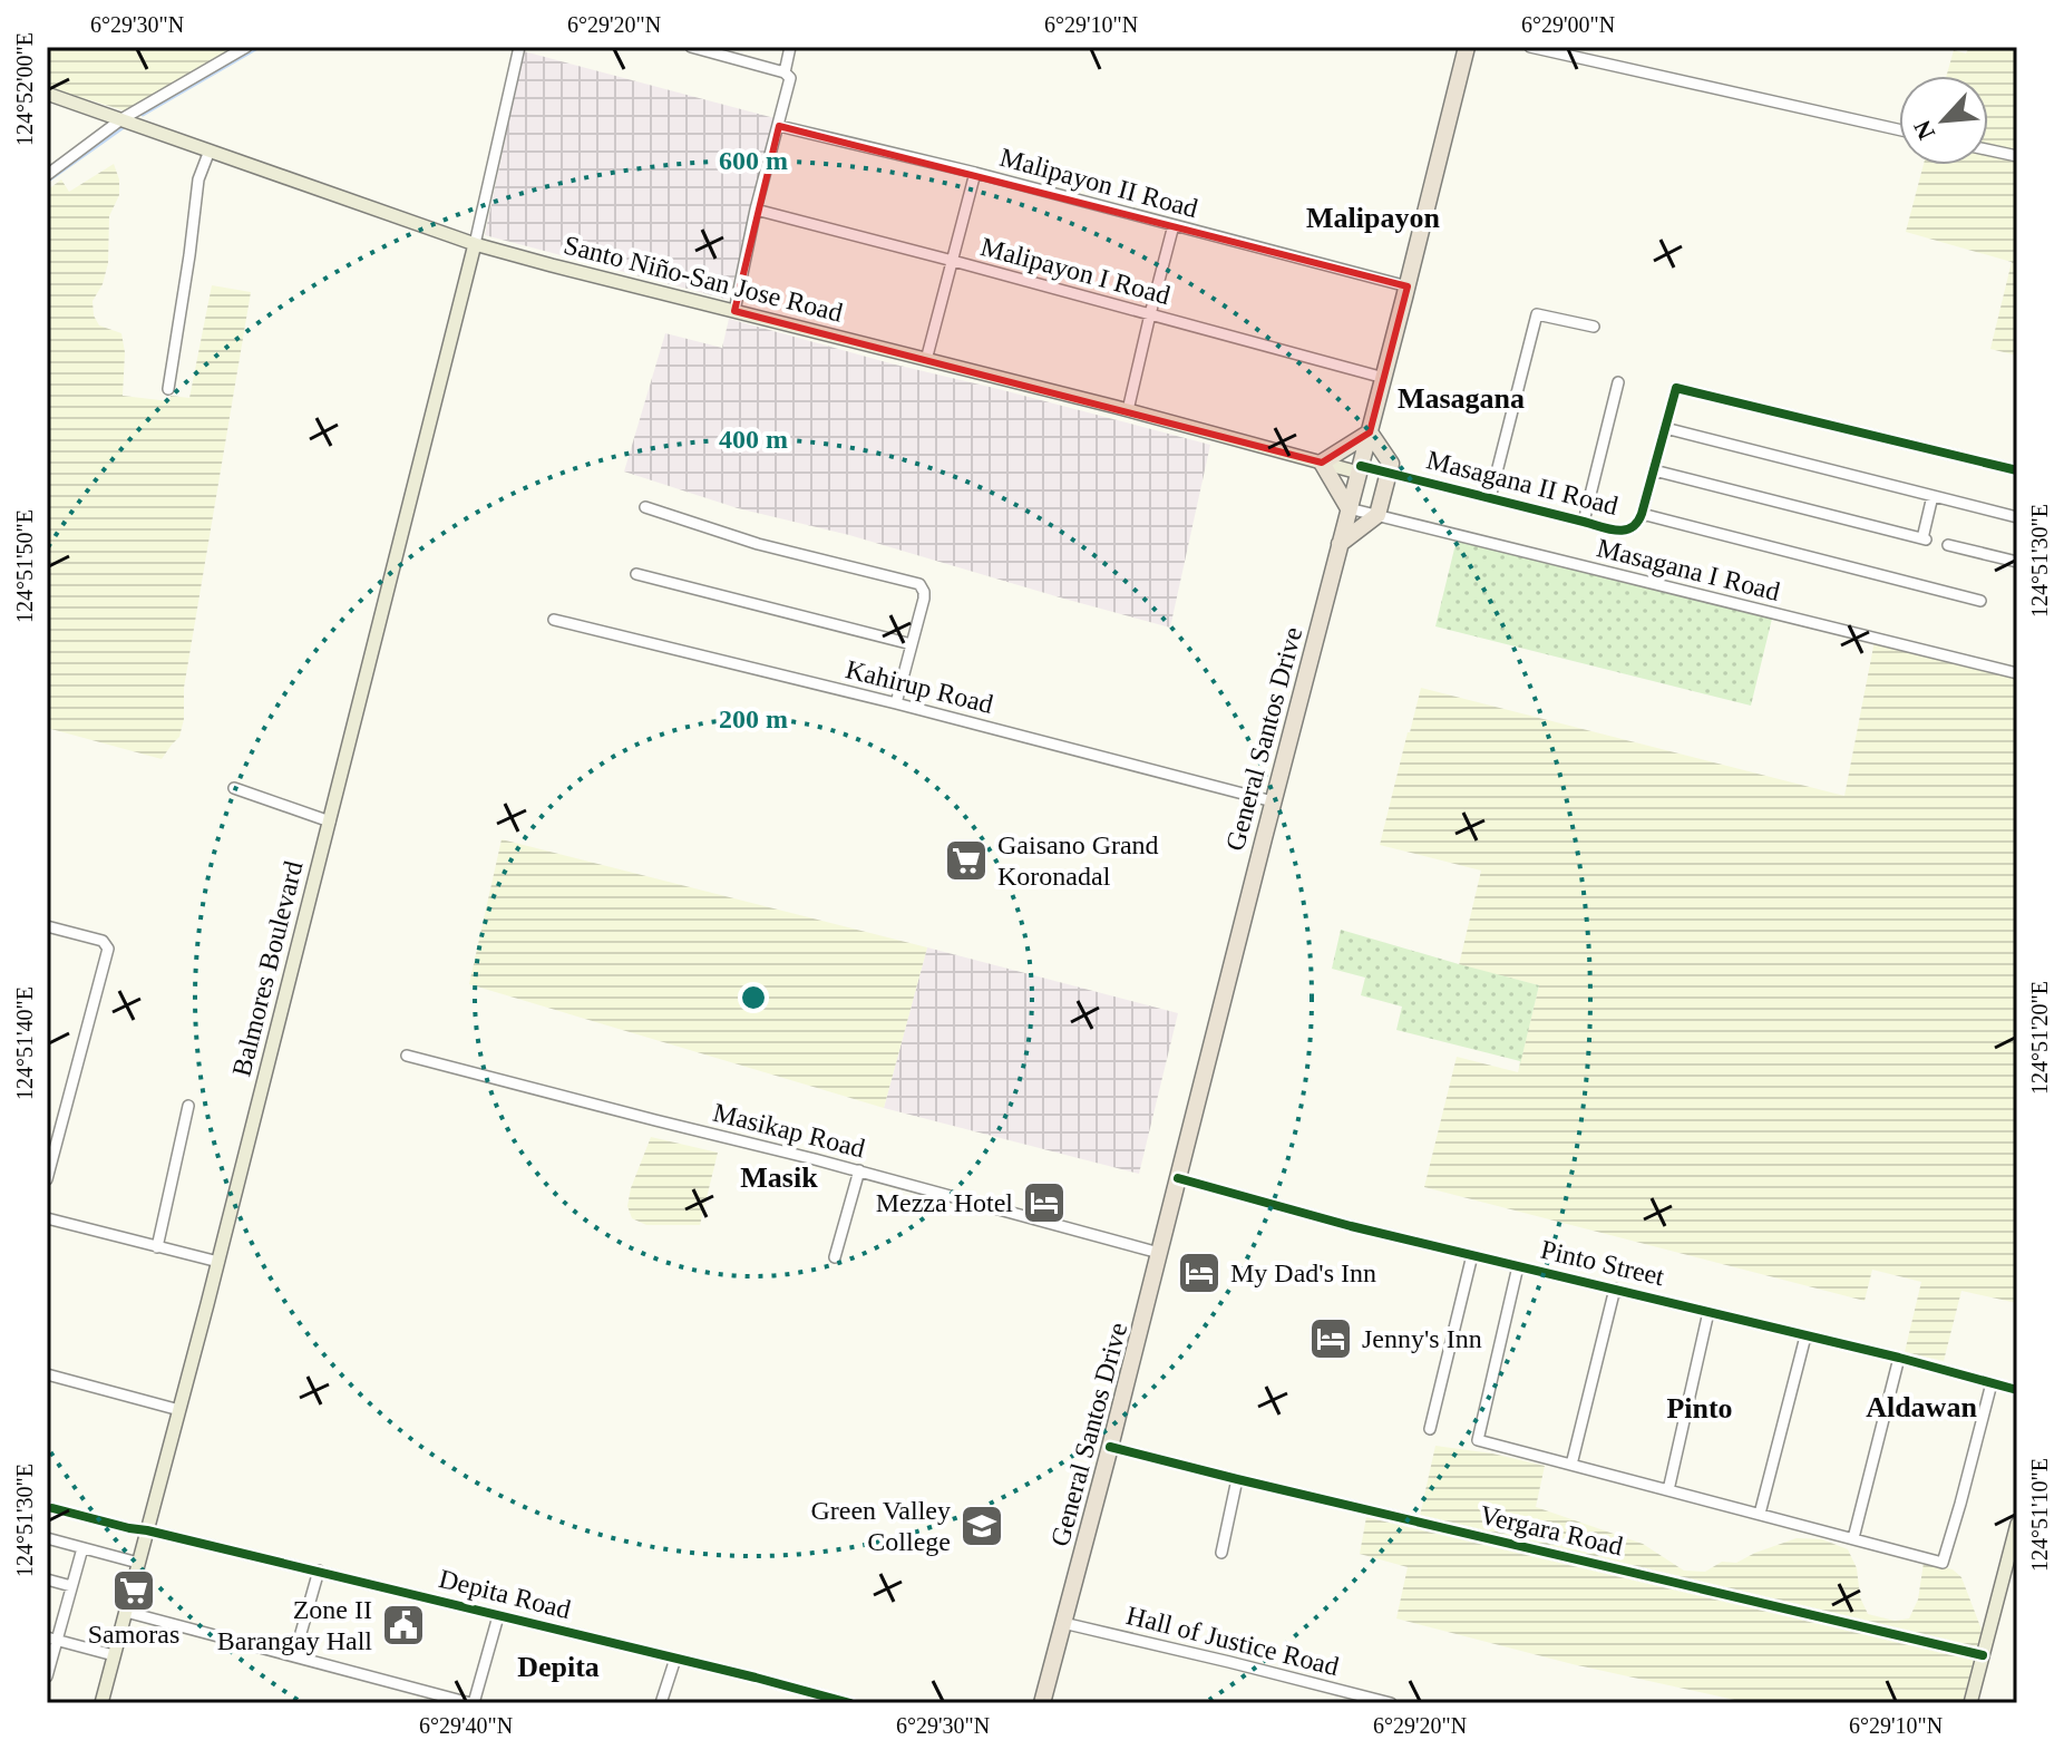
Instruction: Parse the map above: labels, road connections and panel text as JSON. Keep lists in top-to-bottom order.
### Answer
{
  "streets": {
    "highway": ["General Santos Drive"],
    "main road": ["Santo Niño-San Jose Road", "Balmores Boulevard"],
    "street": [
      "Malipayon II Road",
      "Malipayon I Road",
      "Masagana II Road",
      "Masagana I Road",
      "Kahirup Road",
      "Masikap Road",
      "Pinto Street",
      "Vergara Road",
      "Depita Road",
      "Hall of Justice Road"
    ]
  },
  "crossings": [
    ["Malipayon II Road", "General Santos Drive"],
    ["Malipayon I Road", "General Santos Drive"],
    ["Santo Niño-San Jose Road", "Masagana II Road"],
    ["Santo Niño-San Jose Road", "General Santos Drive"],
    ["Santo Niño-San Jose Road", "Balmores Boulevard"],
    ["Masagana II Road", "General Santos Drive"],
    ["Masagana I Road", "General Santos Drive"],
    ["Kahirup Road", "General Santos Drive"],
    ["General Santos Drive", "Masikap Road"],
    ["General Santos Drive", "Pinto Street"],
    ["General Santos Drive", "Vergara Road"],
    ["General Santos Drive", "Hall of Justice Road"],
    ["Balmores Boulevard", "Depita Road"]
  ],
  "districts": [
    "Malipayon",
    "Masagana",
    "Masik",
    "Aldawan",
    "Pinto",
    "Depita"
  ],
  "places": {
    "supermarket": ["Gaisano Grand Koronadal", "Samoras"],
    "hotel": ["Mezza Hotel", "My Dad's Inn", "Jenny's Inn"],
    "school or university": ["Green Valley College"],
    "public building": ["Zone II Barangay Hall"]
  },
  "north": "bottom left",
  "coordinates": [
    "6°29'30\"N",
    "6°29'20\"N",
    "6°29'10\"N",
    "6°29'00\"N",
    "124°52'00\"E",
    "124°51'30\"E",
    "124°51'50\"E",
    "124°51'20\"E",
    "124°51'40\"E",
    "124°51'10\"E",
    "6°29'40\"N"
  ],
  "rings": ["600 m", "400 m", "200 m"]
}
